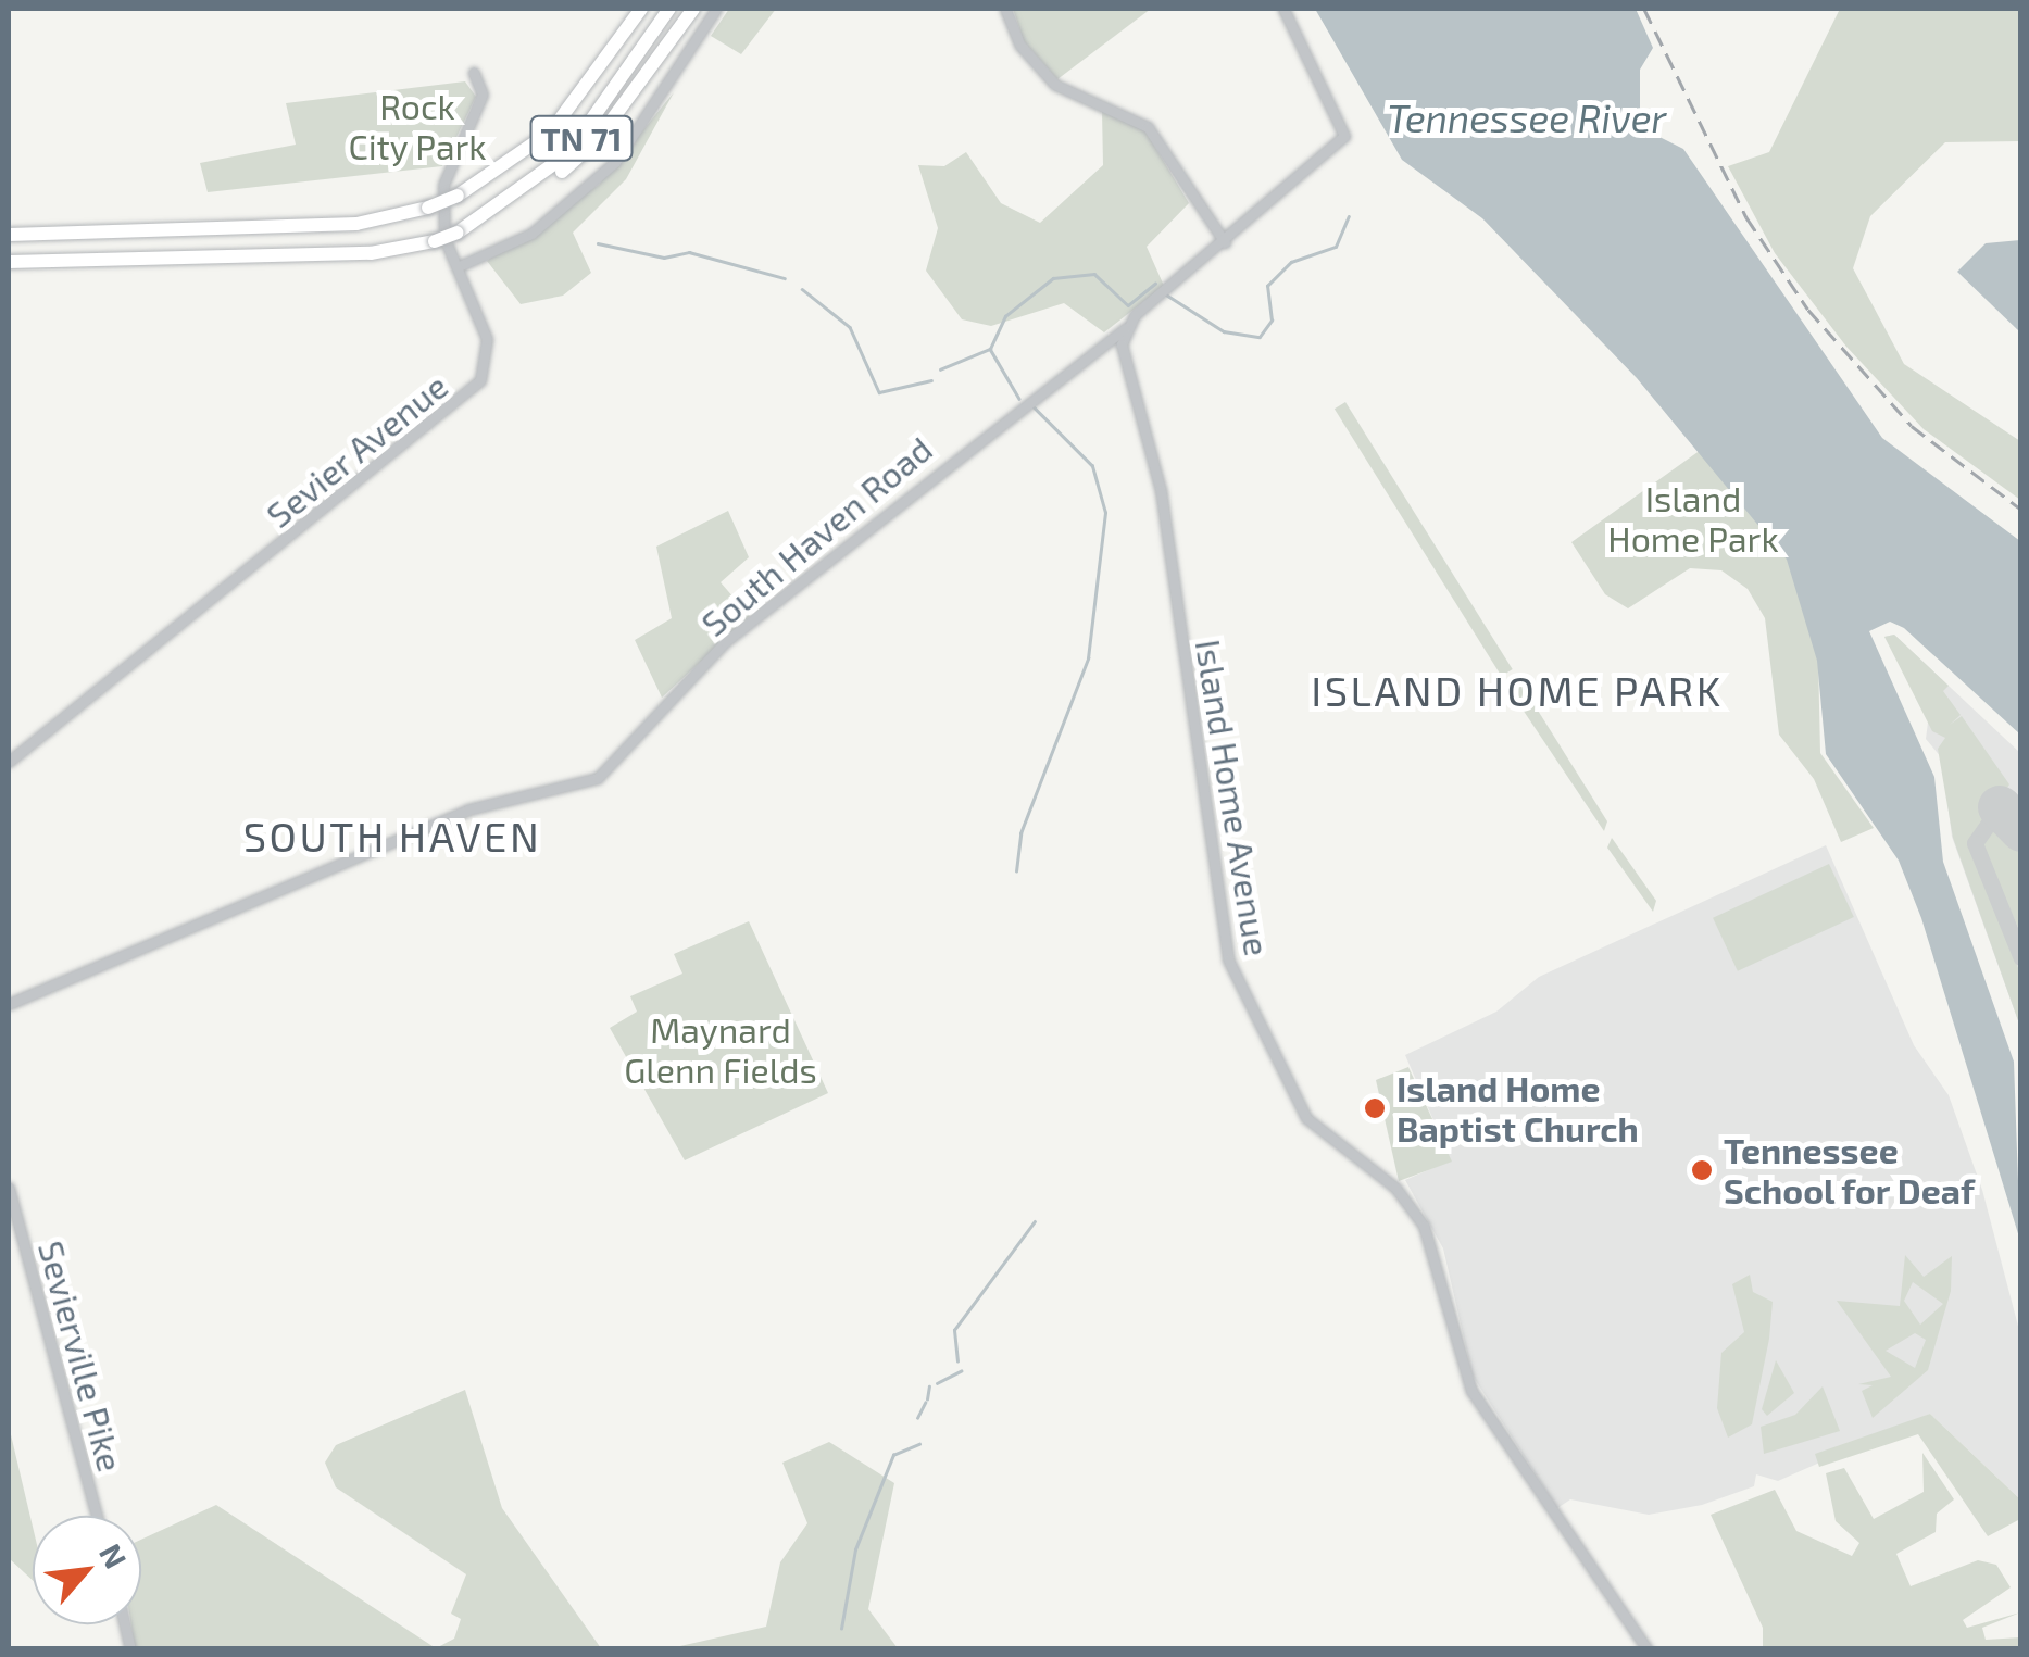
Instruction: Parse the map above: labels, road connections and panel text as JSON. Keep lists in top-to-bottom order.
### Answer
{
  "streets": {
    "highway": ["TN 71"],
    "street": [
      "Sevier Avenue",
      "South Haven Road",
      "Island Home Avenue",
      "Sevierville Pike"
    ]
  },
  "crossings": [
    ["South Haven Road", "Island Home Avenue"]
  ],
  "districts": ["ISLAND HOME PARK", "SOUTH HAVEN"],
  "water": ["Tennessee River"],
  "parks": ["Rock City Park", "Island Home Park", "Maynard Glenn Fields"],
  "places": ["Island Home Baptist Church", "Tennessee School for Deaf"],
  "north": "top right"
}
